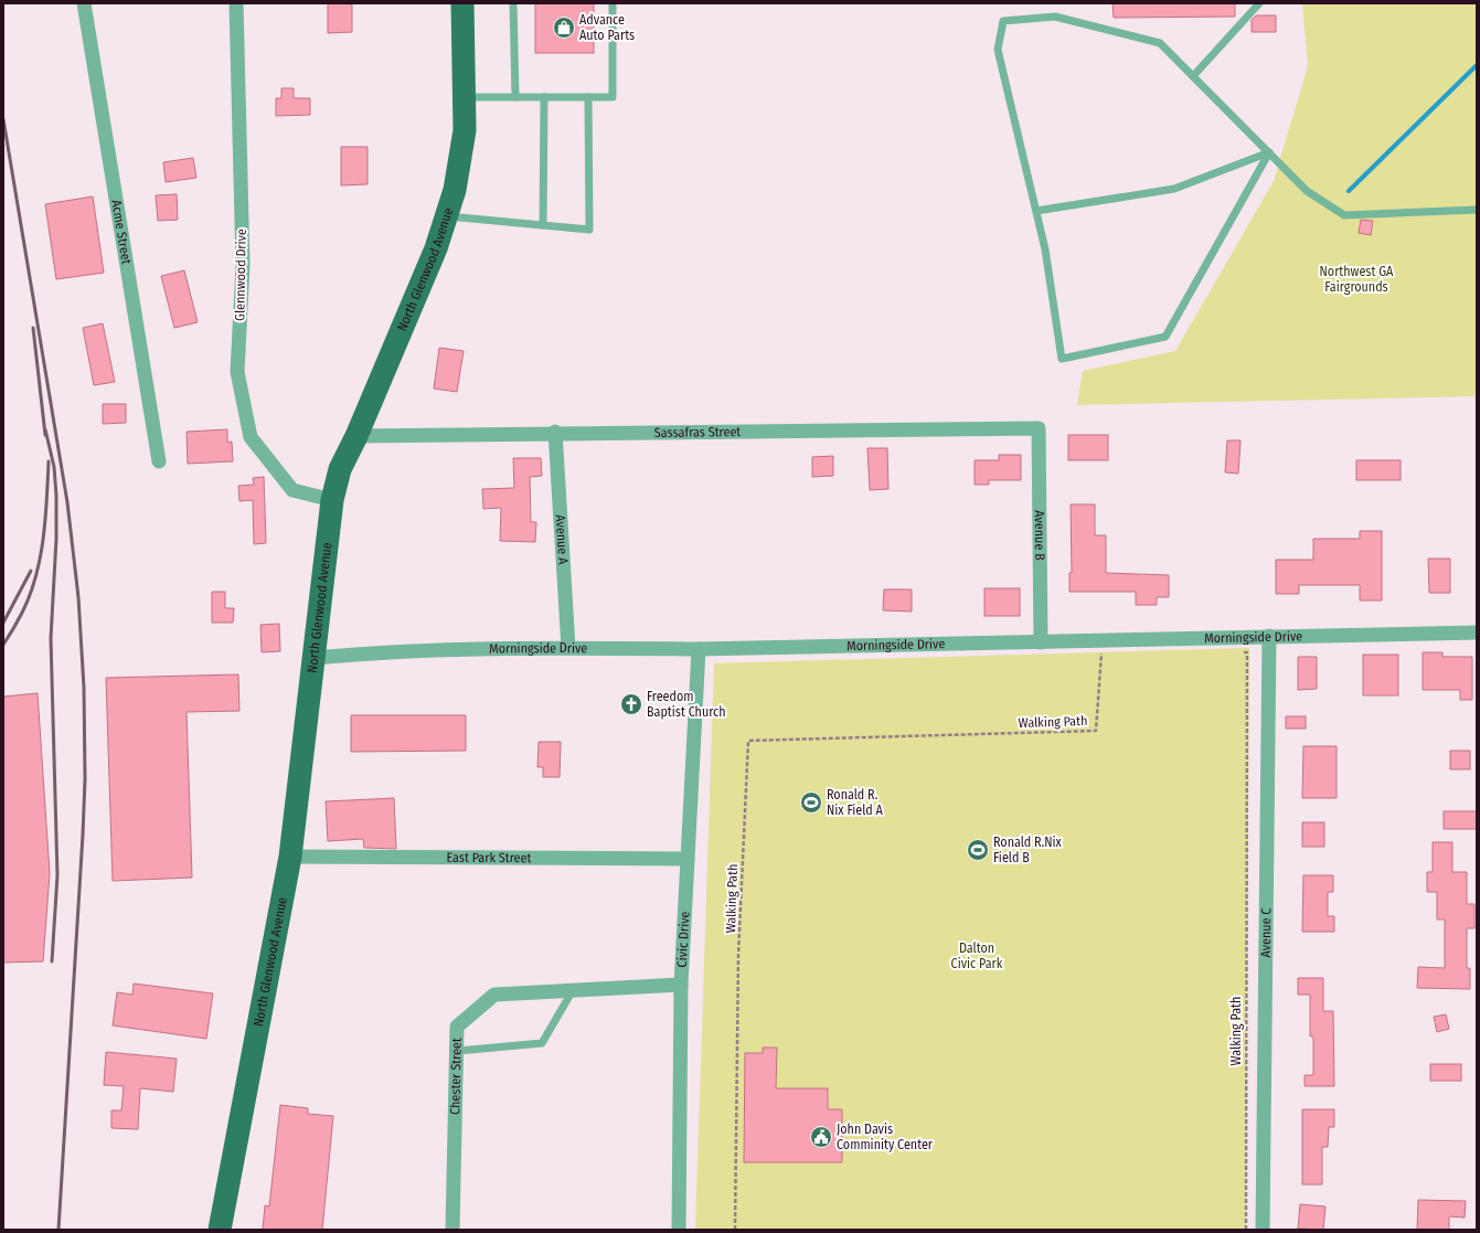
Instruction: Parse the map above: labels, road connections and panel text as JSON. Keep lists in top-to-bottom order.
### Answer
{
  "streets": {
    "main road": ["North Glenwood Avenue"],
    "street": [
      "Acme Street",
      "Glennwood Drive",
      "Sassafras Street",
      "Avenue B",
      "Avenue A",
      "Morningside Drive",
      "East Park Street",
      "Avenue C",
      "Civic Drive",
      "Chester Street"
    ],
    "path": ["Walking Path"]
  },
  "crossings": [
    ["North Glenwood Avenue", "Glennwood Drive"],
    ["North Glenwood Avenue", "Sassafras Street"],
    ["North Glenwood Avenue", "Morningside Drive"],
    ["North Glenwood Avenue", "East Park Street"],
    ["Sassafras Street", "Avenue B"],
    ["Sassafras Street", "Avenue A"],
    ["Avenue B", "Morningside Drive"],
    ["Avenue A", "Morningside Drive"],
    ["Morningside Drive", "Avenue C"],
    ["Morningside Drive", "Civic Drive"],
    ["East Park Street", "Civic Drive"],
    ["Civic Drive", "Chester Street"]
  ],
  "parks": ["Northwest GA Fairgrounds", "Dalton Civic Park"],
  "places": {
    "shop": ["Advance Auto Parts"],
    "church": ["Freedom Baptist Church"],
    "sports": ["Ronald R. Nix Field A", "Ronald R.Nix Field B"],
    "public building": ["John Davis Comminity Center"]
  }
}
